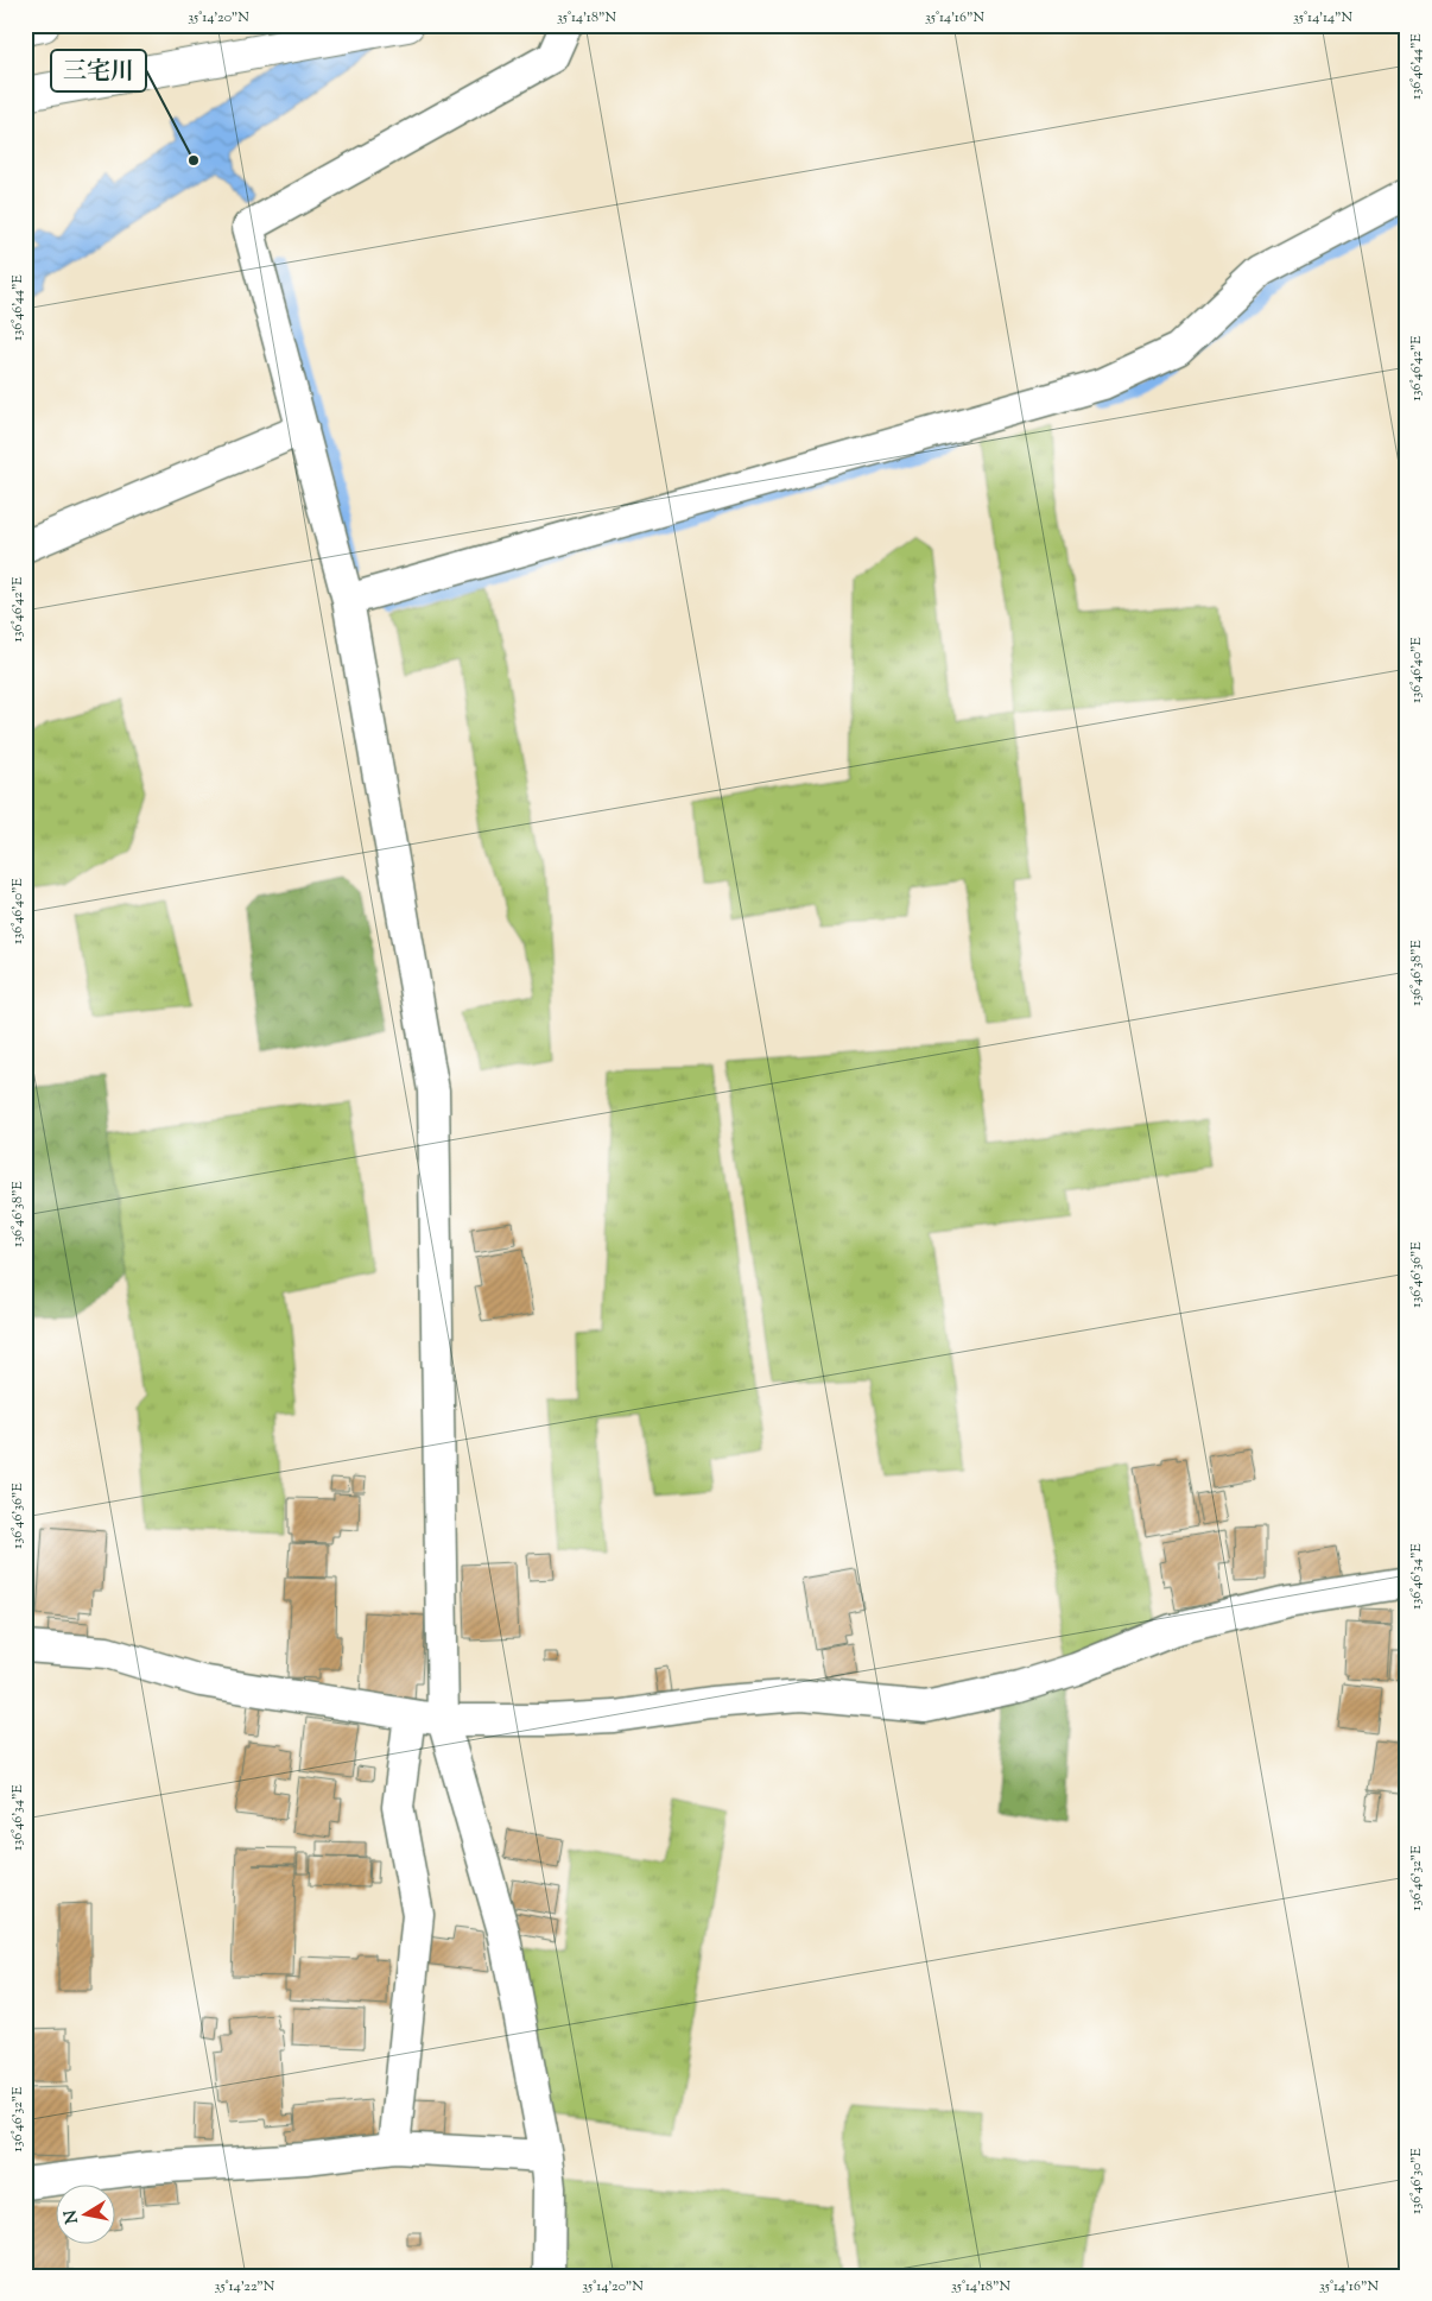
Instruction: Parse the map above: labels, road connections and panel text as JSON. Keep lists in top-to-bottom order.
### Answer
{
  "places": ["三宅川"],
  "north": "left",
  "coordinates": [
    "35°14'20\"N",
    "35°14'18\"N",
    "35°14'16\"N",
    "35°14'14\"N",
    "136°46'44\"E",
    "136°46'42\"E",
    "136°46'40\"E",
    "136°46'38\"E",
    "136°46'36\"E",
    "136°46'34\"E",
    "136°46'32\"E",
    "136°46'30\"E",
    "35°14'22\"N"
  ]
}
